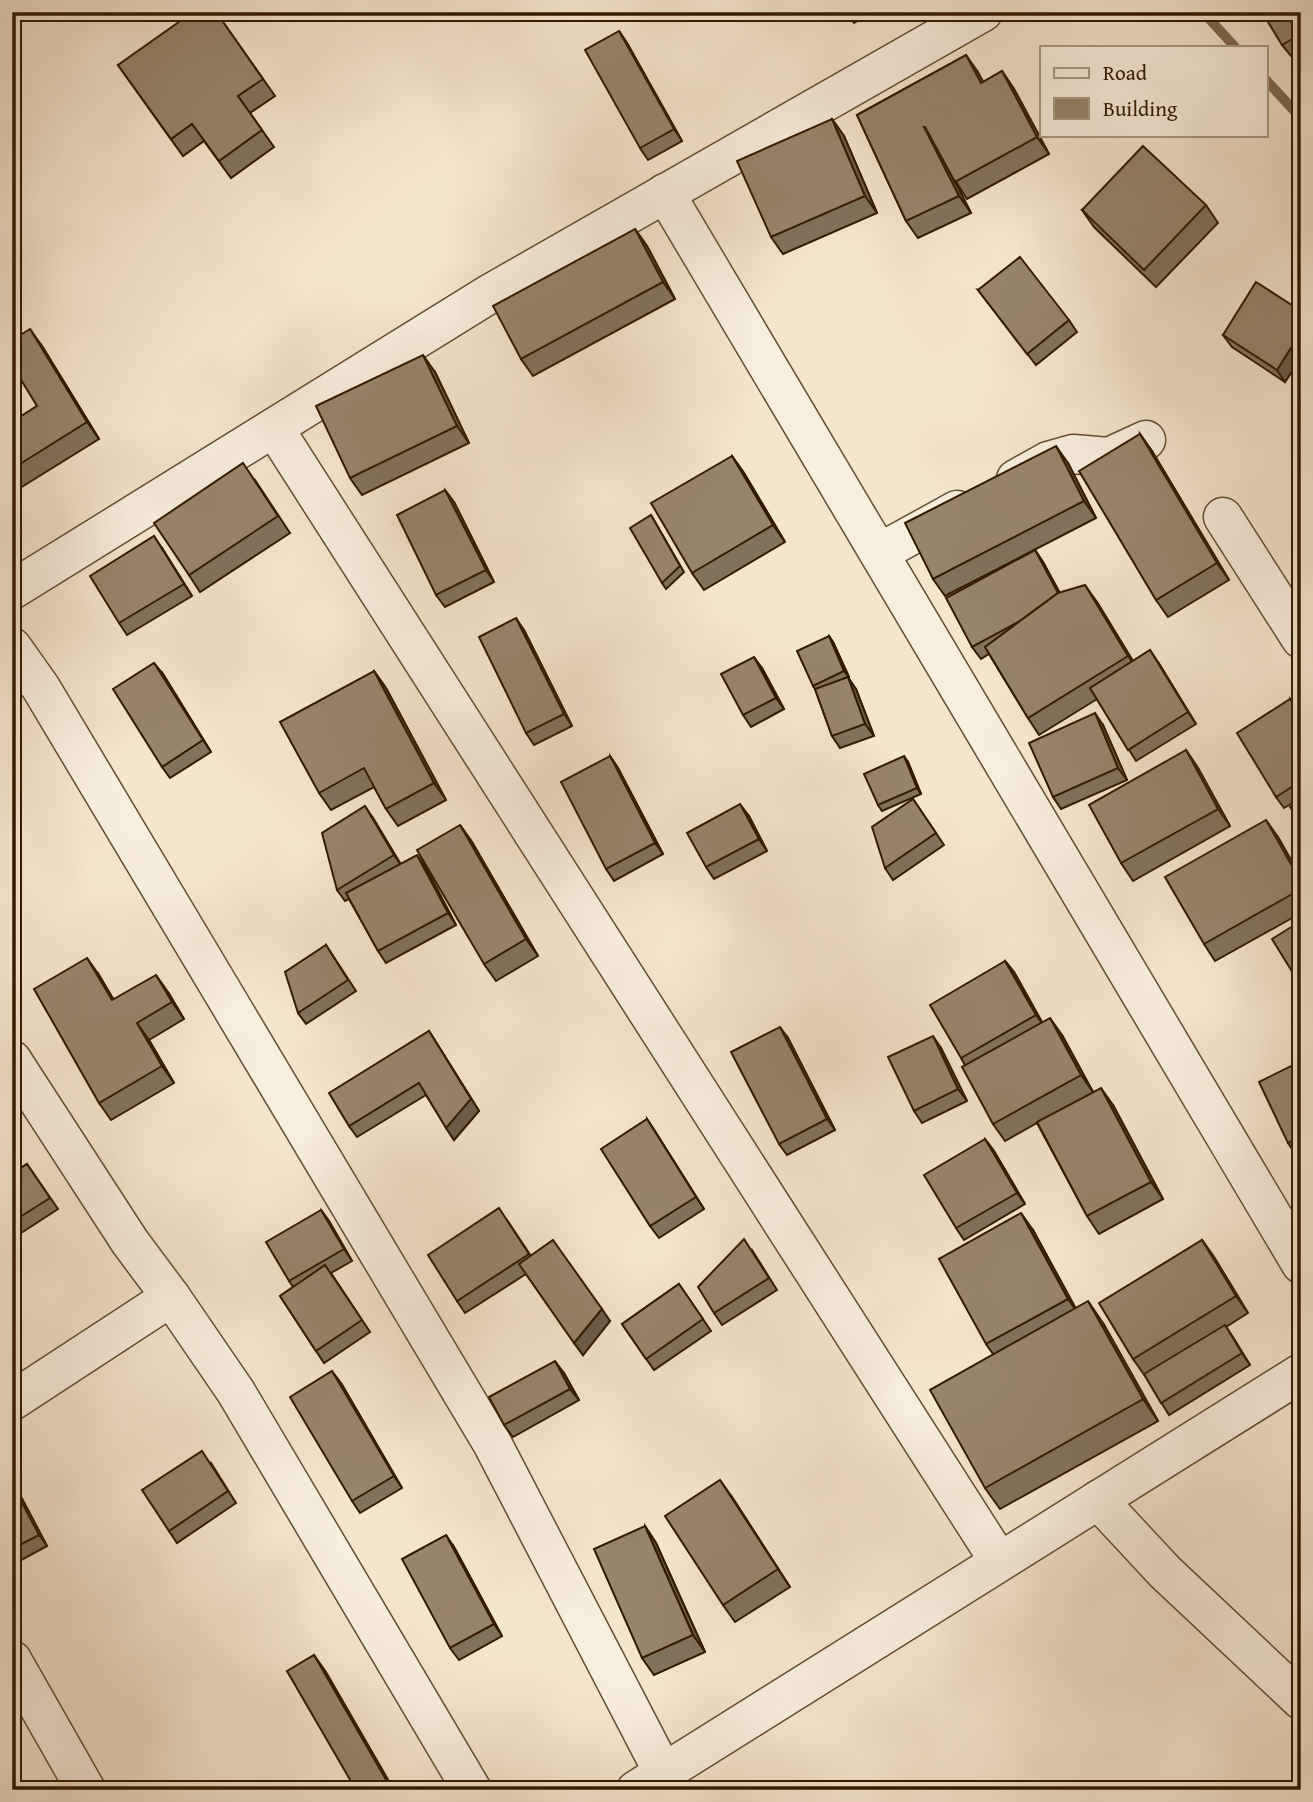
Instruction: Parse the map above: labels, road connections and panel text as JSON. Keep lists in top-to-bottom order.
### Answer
{
  "legend": ["Road", "Building"]
}
